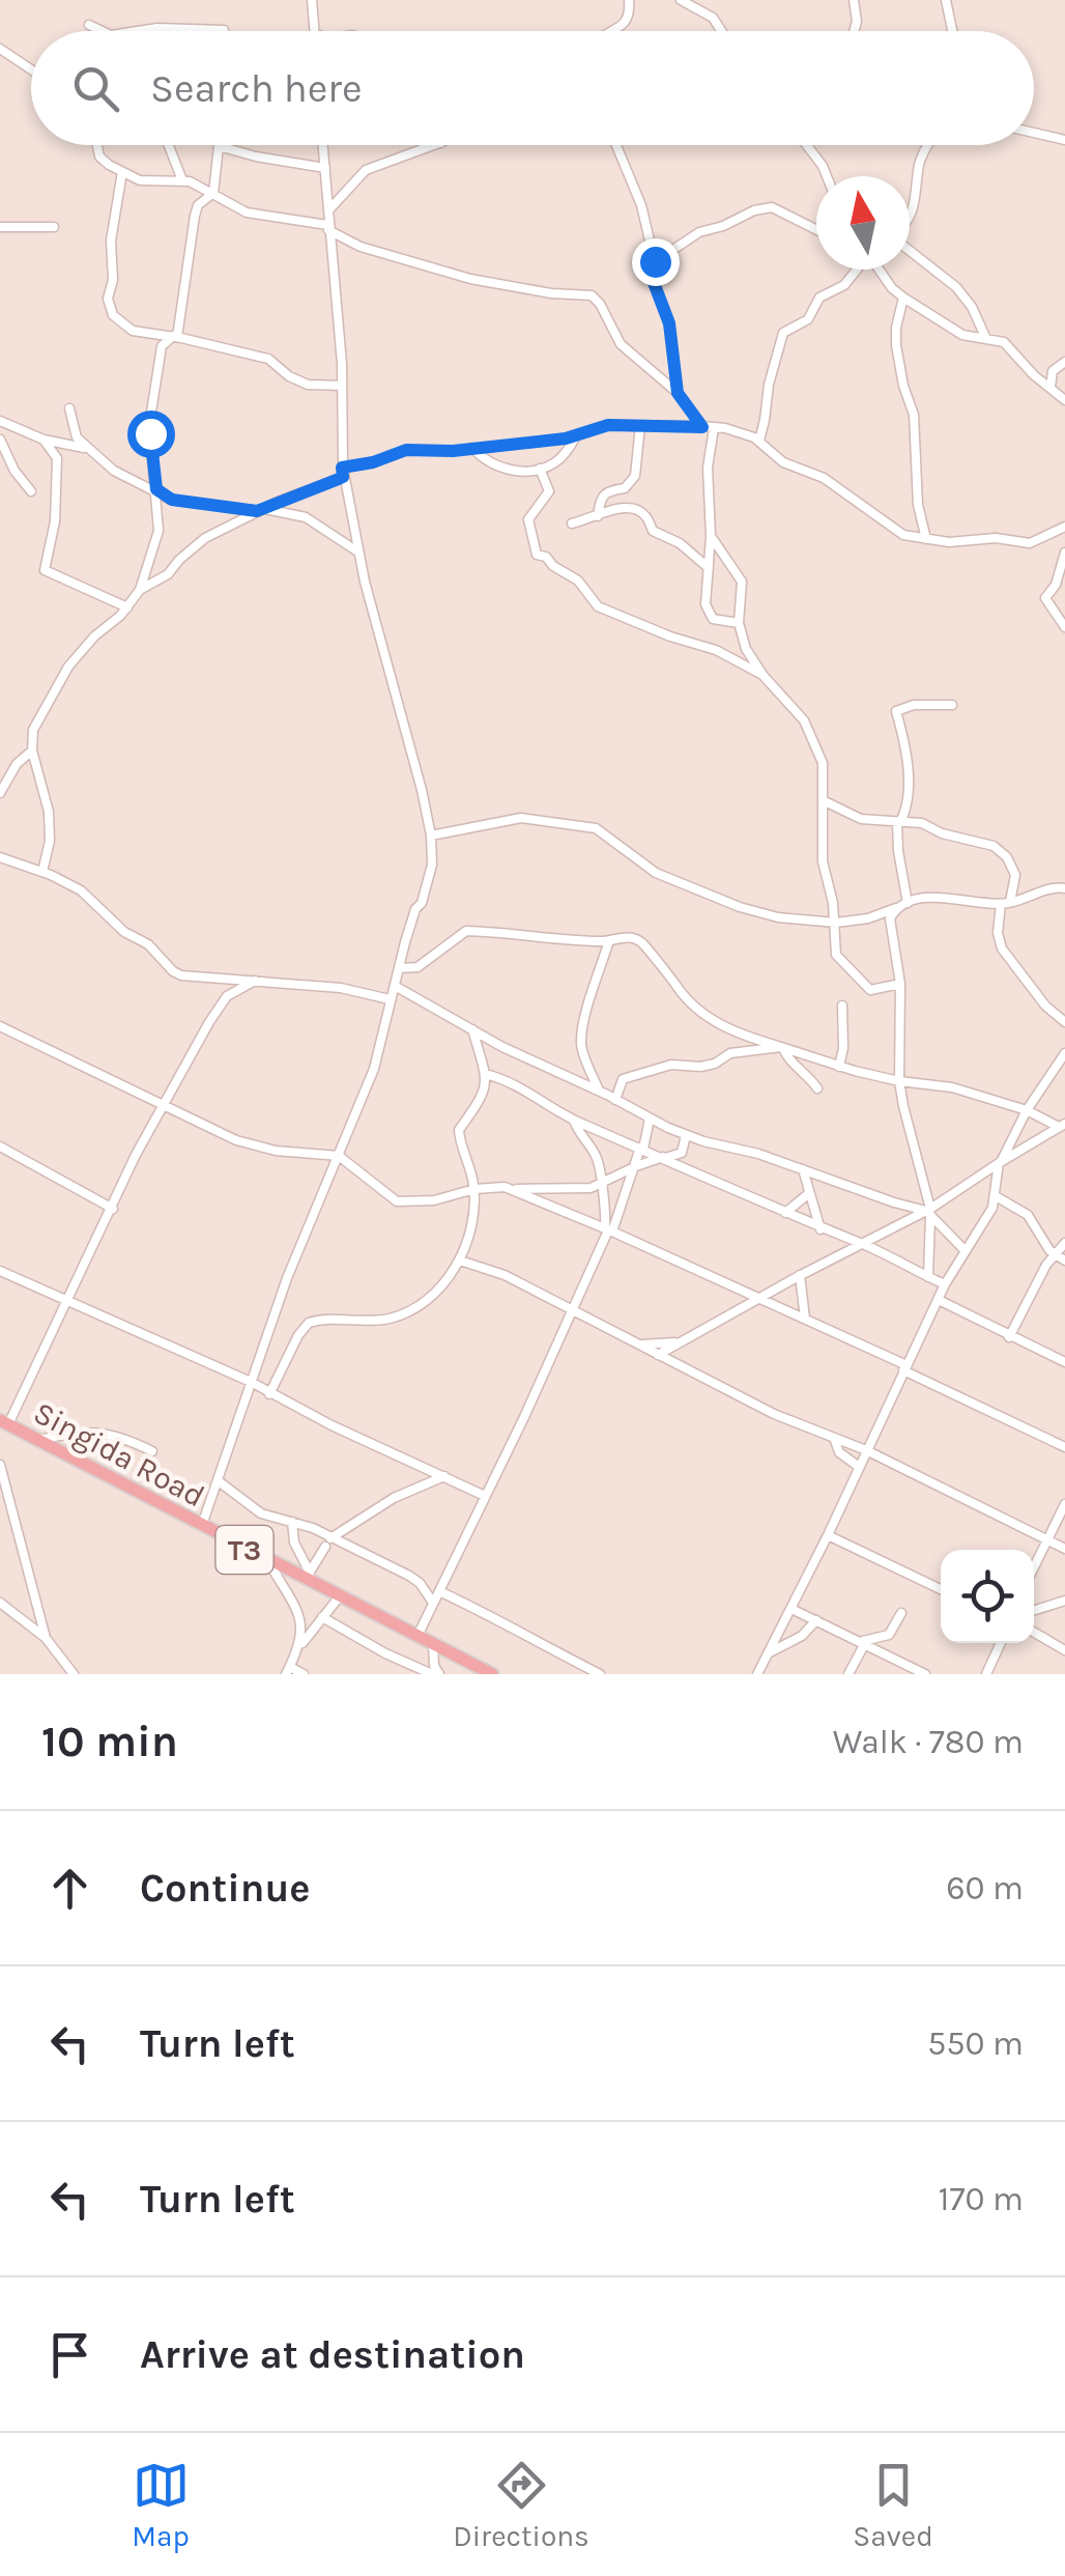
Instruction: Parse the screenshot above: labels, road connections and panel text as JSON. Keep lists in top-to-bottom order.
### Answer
{
  "streets": {
    "highway": ["Singida Road", "T3"]
  },
  "north": "top",
  "page": {
    "search": "Search here",
    "heading": ["10 min", "Walk · 780 m"],
    "list": [
      ["Continue", "60 m"],
      ["Turn left", "550 m"],
      ["Turn left", "170 m"],
      "Arrive at destination"
    ],
    "nav": ["Map", "Directions", "Saved"]
  }
}
